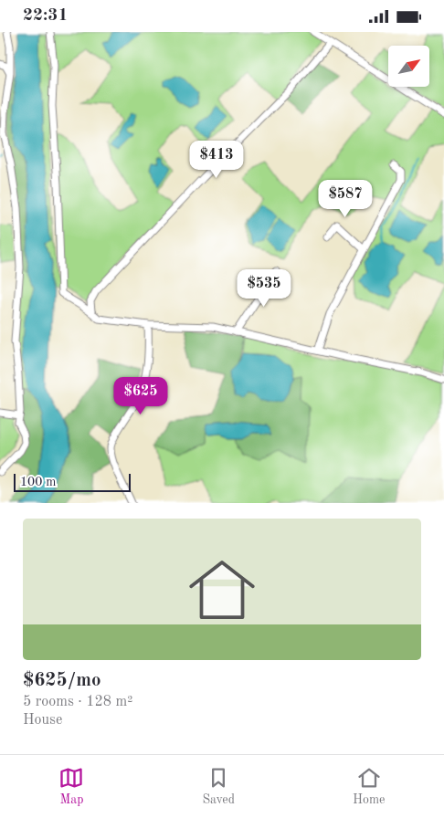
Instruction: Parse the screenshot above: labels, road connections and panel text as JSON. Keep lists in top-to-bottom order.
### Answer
{
  "scale_bar": "100 m",
  "north": "top right",
  "page": {
    "status": "22:31",
    "price": [
      "$413",
      "$587",
      "$535",
      "$625"
    ],
    "scale": "100 m",
    "list": [
      {
        "name": "$625/mo",
        "note": "5 rooms · 128 m² · House"
      }
    ],
    "tabs": ["Map", "Saved", "Home"]
  }
}
